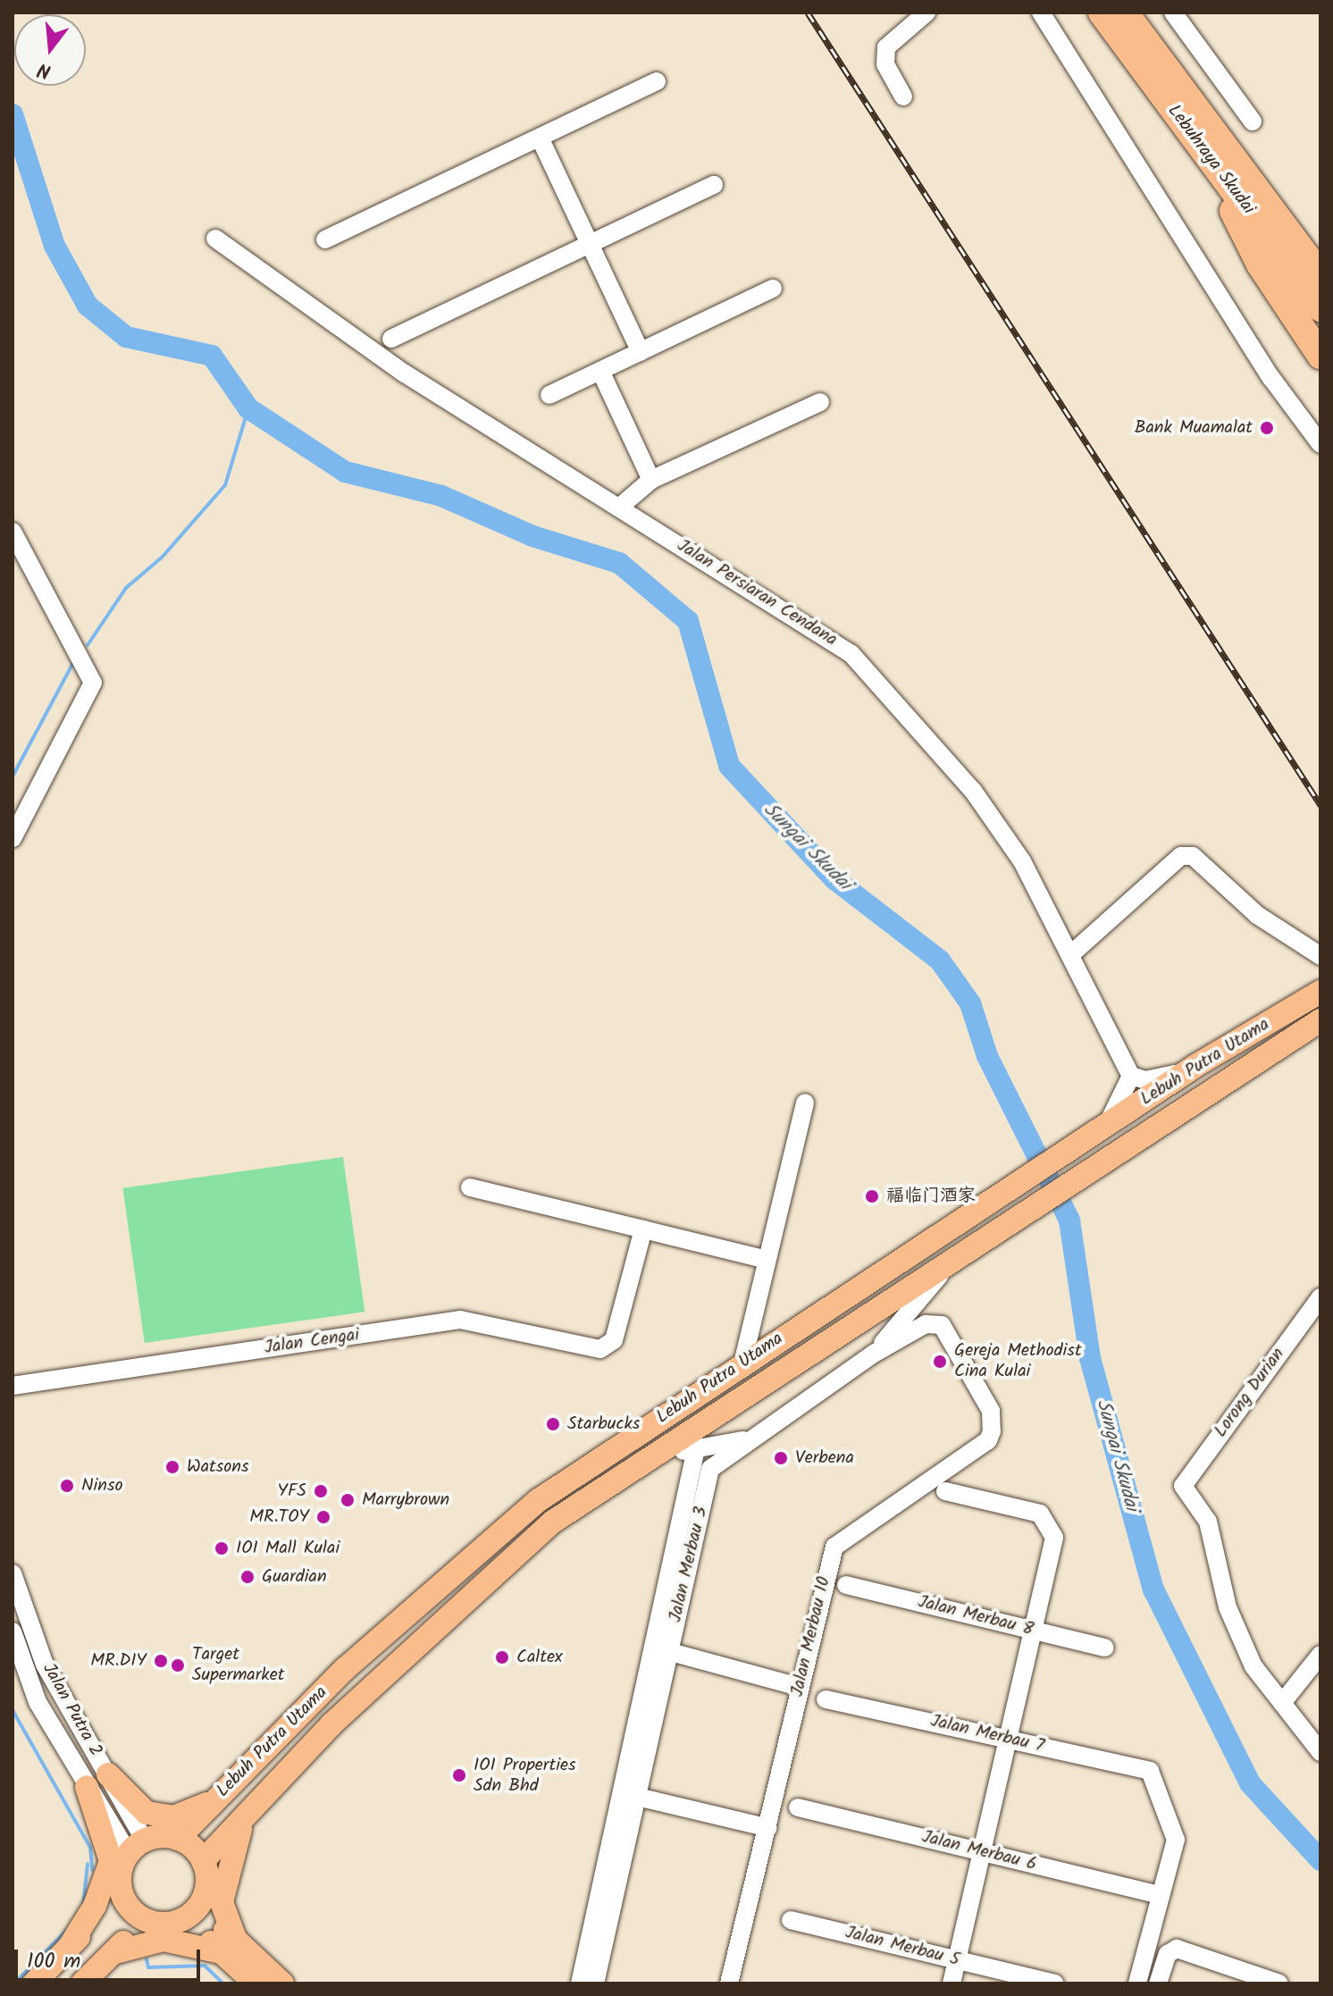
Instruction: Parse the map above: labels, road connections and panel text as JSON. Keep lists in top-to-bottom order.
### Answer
{
  "streets": {
    "highway": ["Lebuhraya Skudai"],
    "main road": ["Lebuh Putra Utama"],
    "street": [
      "Jalan Persiaran Cendana",
      "Jalan Cengai",
      "Lorong Durian",
      "Jalan Merbau 3",
      "Jalan Merbau 8",
      "Jalan Merbau 10",
      "Jalan Putra 2",
      "Jalan Merbau 7",
      "Jalan Merbau 6",
      "Jalan Merbau 5"
    ]
  },
  "crossings": [
    ["Lebuh Putra Utama", "Jalan Putra 2"],
    ["Jalan Merbau 3", "Jalan Merbau 10"],
    ["Jalan Merbau 7", "Jalan Merbau 6"]
  ],
  "water": ["Sungai Skudai"],
  "places": [
    "Bank Muamalat",
    "福临门酒家",
    "Gereja Methodist Cina Kulai",
    "Starbucks",
    "Verbena",
    "Watsons",
    "Ninso",
    "YFS",
    "Marrybrown",
    "MR.TOY",
    "IOI Mall Kulai",
    "Guardian",
    "Caltex",
    "MR.DIY",
    "Target Supermarket",
    "IOI Properties Sdn Bhd"
  ],
  "scale_bar": "100 m",
  "north": "bottom"
}
